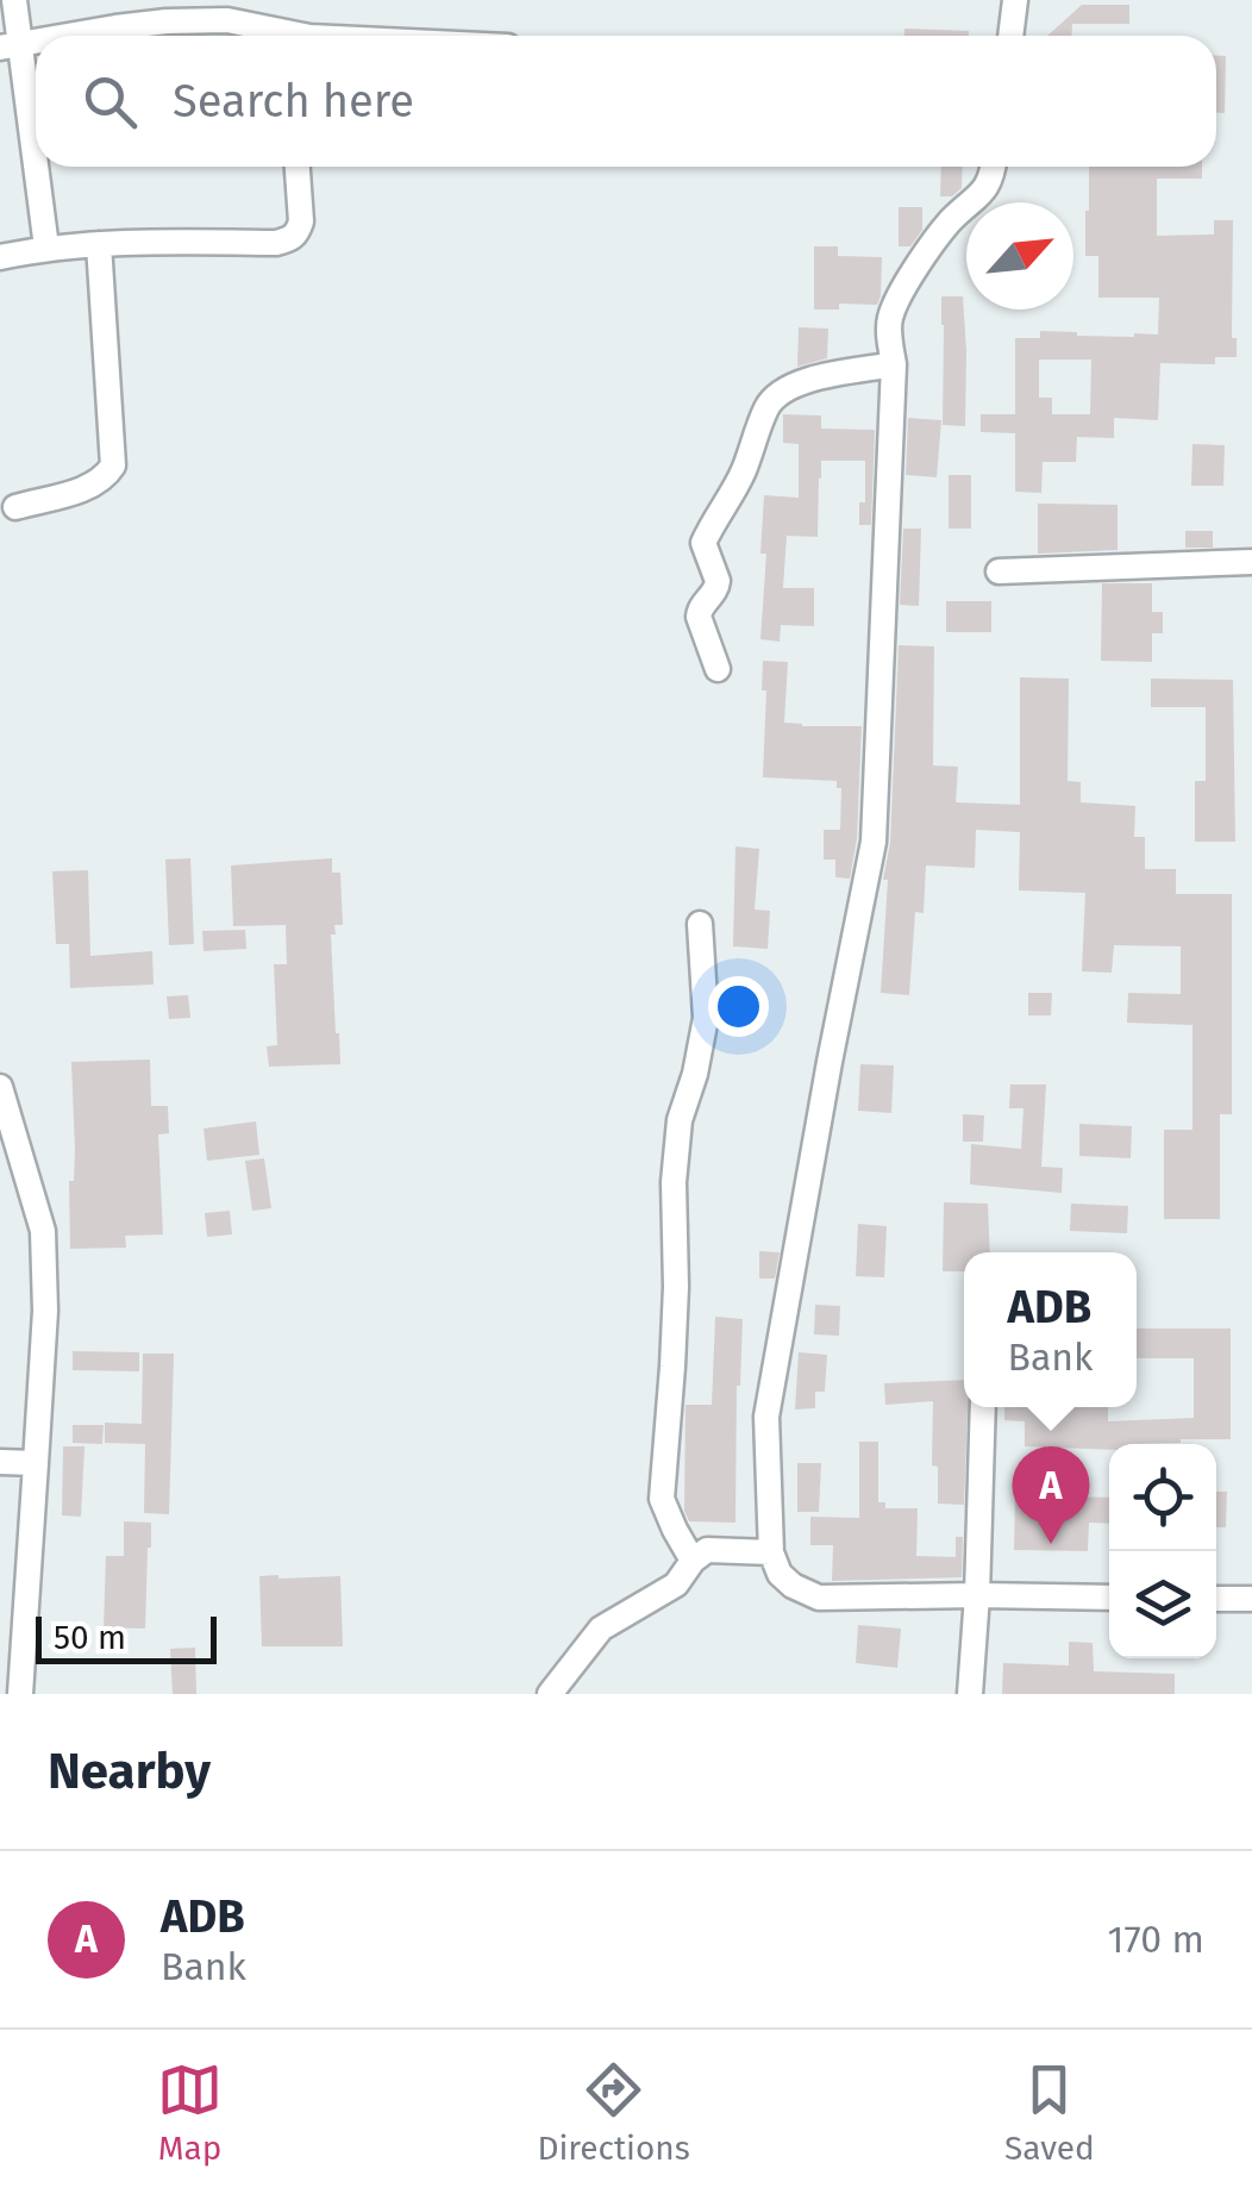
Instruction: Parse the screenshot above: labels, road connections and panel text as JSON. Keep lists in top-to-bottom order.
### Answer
{
  "scale_bar": "50 m",
  "north": "top right",
  "page": {
    "search": "Search here",
    "popup": ["ADB", "Bank"],
    "pins": "A",
    "scale": "50 m",
    "heading": "Nearby",
    "list": [
      {
        "mark": "A",
        "name": "ADB",
        "note": "Bank",
        "value": "170 m"
      }
    ],
    "nav": ["Map", "Directions", "Saved"]
  }
}
